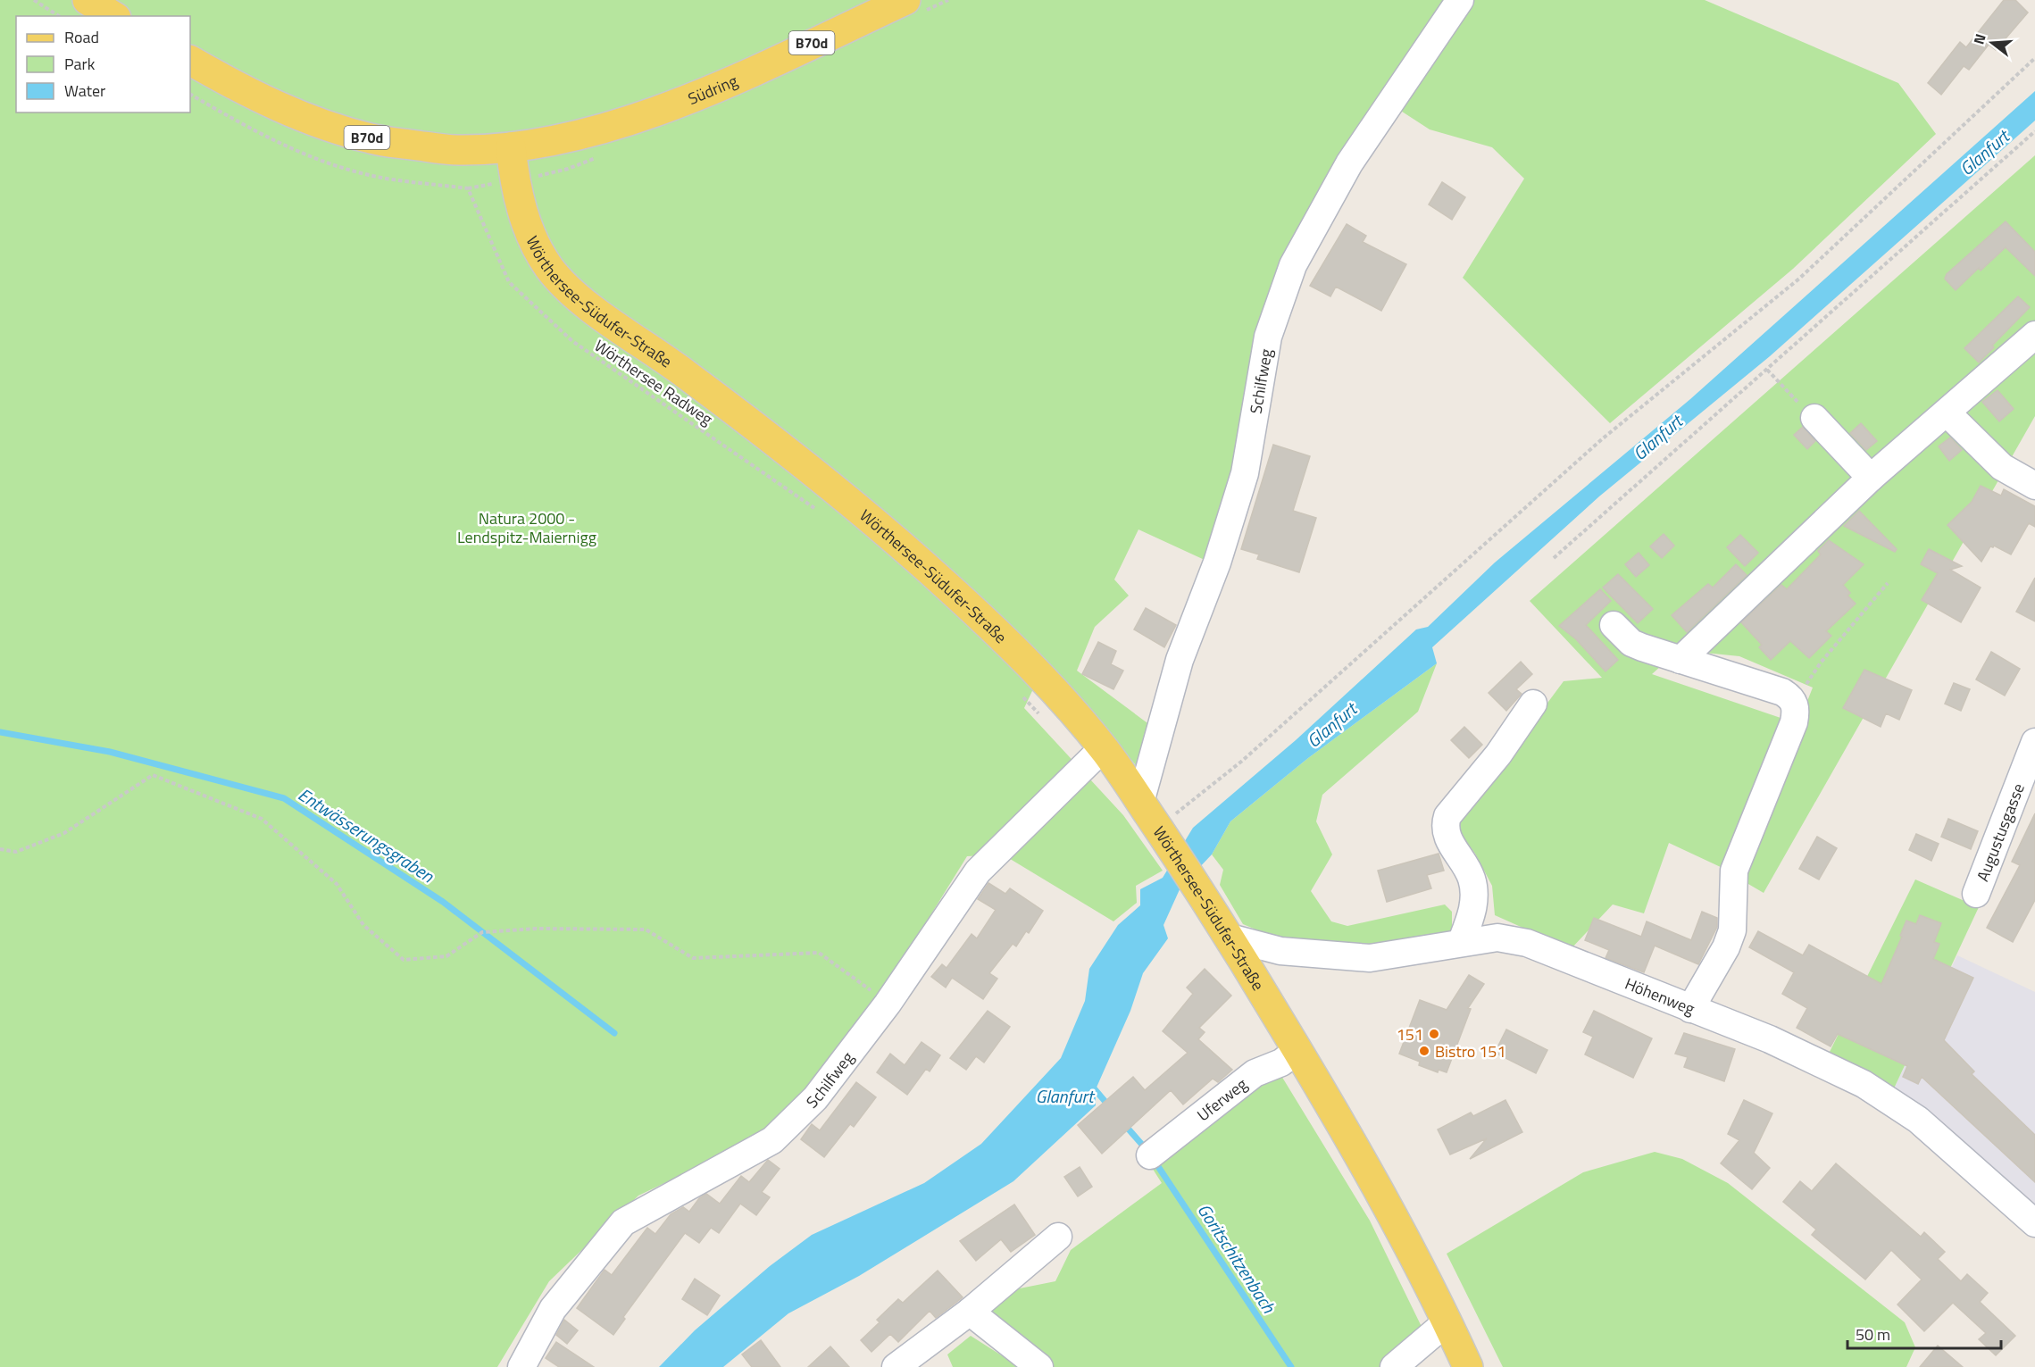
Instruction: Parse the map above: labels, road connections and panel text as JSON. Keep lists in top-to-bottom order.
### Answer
{
  "streets": {
    "main road": ["B70d", "Südring", "Wörthersee-Südufer-Straße"],
    "street": [
      "Schilfweg",
      "Augustusgasse",
      "Höhenweg",
      "Uferweg"
    ],
    "path": ["Wörthersee Radweg"]
  },
  "crossings": [
    ["B70d", "Südring"],
    ["B70d", "Wörthersee-Südufer-Straße"],
    ["Südring", "Wörthersee-Südufer-Straße"],
    ["Wörthersee-Südufer-Straße", "Schilfweg"],
    ["Wörthersee-Südufer-Straße", "Höhenweg"],
    ["Wörthersee-Südufer-Straße", "Uferweg"]
  ],
  "water": ["Glanfurt", "Entwässerungsgraben", "Goritschitzenbach"],
  "parks": ["Natura 2000 - Lendspitz-Maiernigg"],
  "places": ["151", "Bistro 151"],
  "legend": ["Road", "Park", "Water"],
  "scale_bar": "50 m",
  "north": "left"
}
